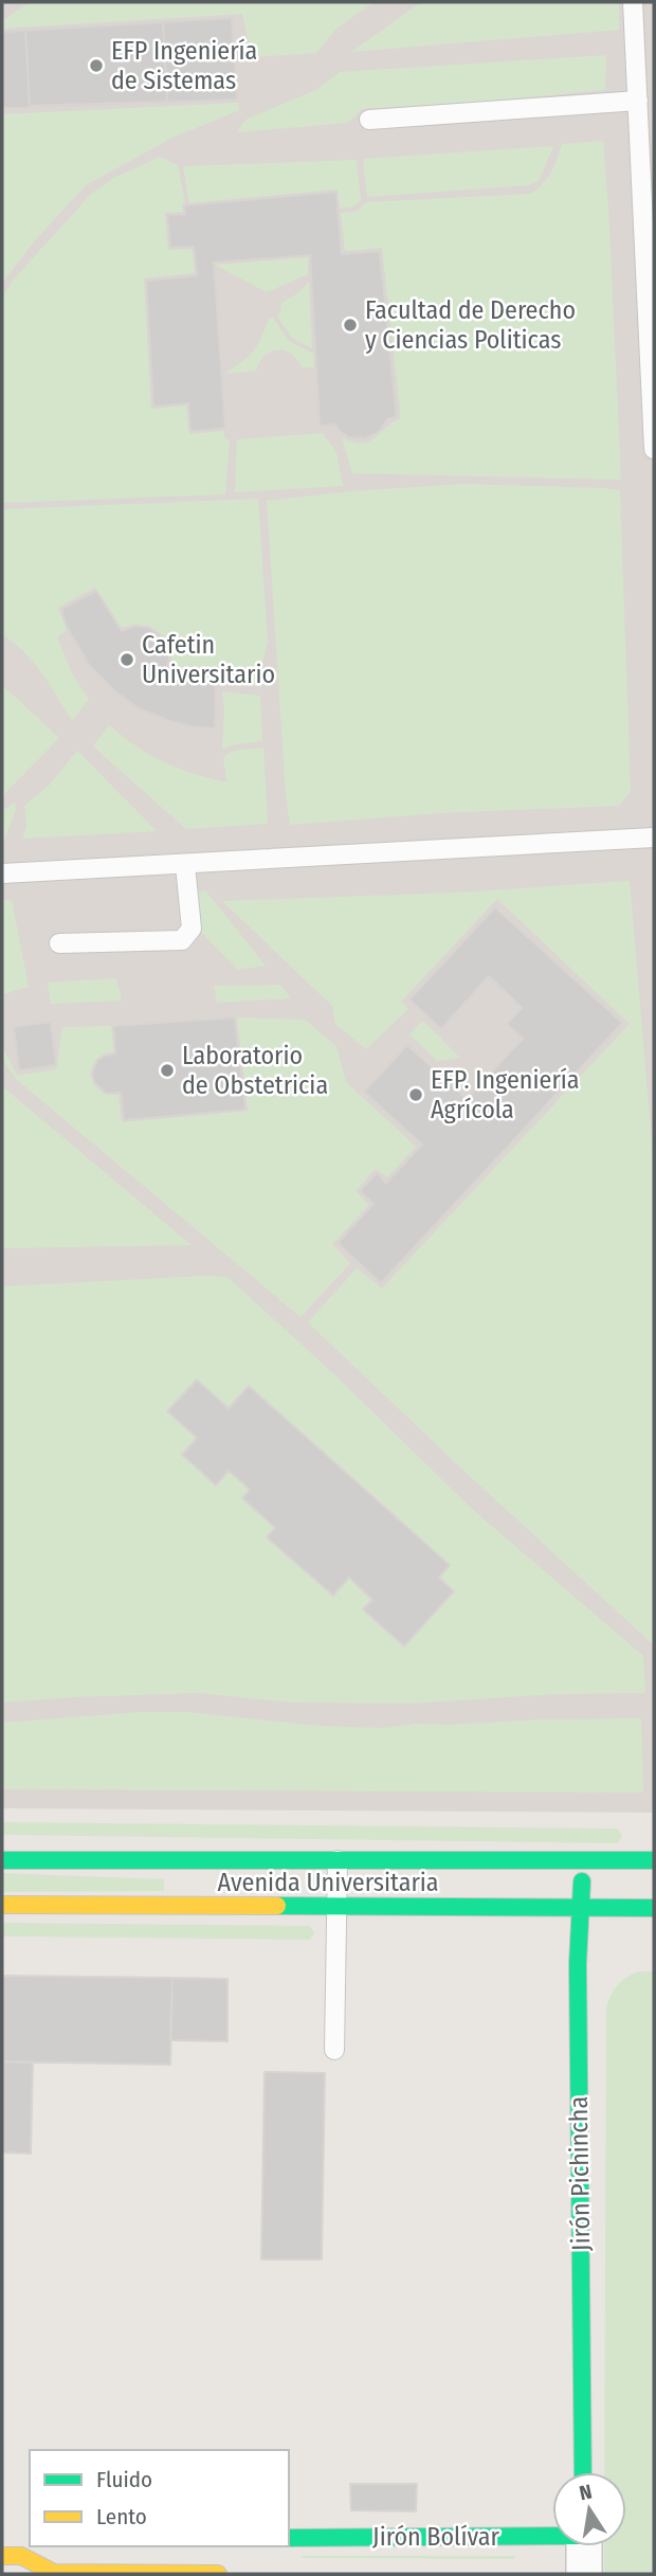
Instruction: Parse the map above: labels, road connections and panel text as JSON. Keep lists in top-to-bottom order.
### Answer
{
  "streets": {
    "street": ["Avenida Universitaria", "Jirón Pichincha", "Jirón Bolívar"]
  },
  "crossings": [
    ["Avenida Universitaria", "Jirón Pichincha"]
  ],
  "places": [
    "EFP Ingeniería de Sistemas",
    "Facultad de Derecho y Ciencias Politicas",
    "Cafetin Universitario",
    "Laboratorio de Obstetricia",
    "EFP. Ingeniería Agrícola"
  ],
  "legend": ["Fluido", "Lento"],
  "north": "top"
}
